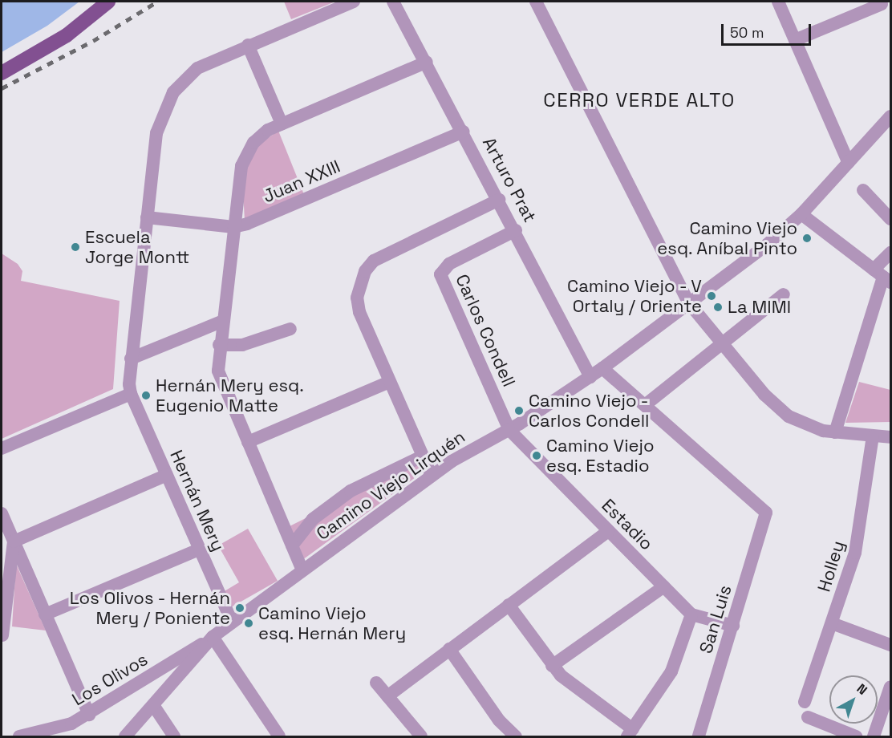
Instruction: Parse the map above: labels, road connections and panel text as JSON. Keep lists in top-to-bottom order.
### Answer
{
  "streets": {
    "street": [
      "Arturo Prat",
      "Juan XXIII",
      "Carlos Condell",
      "Camino Viejo Lirquén",
      "Hernán Mery",
      "Estadio",
      "Holley",
      "San Luis",
      "Los Olivos"
    ]
  },
  "crossings": [
    ["Arturo Prat", "Juan XXIII"],
    ["Arturo Prat", "Carlos Condell"],
    ["Arturo Prat", "Camino Viejo Lirquén"],
    ["Carlos Condell", "Camino Viejo Lirquén"],
    ["Carlos Condell", "Estadio"],
    ["Camino Viejo Lirquén", "Hernán Mery"],
    ["Camino Viejo Lirquén", "Estadio"],
    ["Camino Viejo Lirquén", "Los Olivos"]
  ],
  "districts": ["CERRO VERDE ALTO"],
  "places": [
    "Camino Viejo esq. Aníbal Pinto",
    "Escuela Jorge Montt",
    "Camino Viejo - V Ortaly / Oriente",
    "La MIMI",
    "Hernán Mery esq. Eugenio Matte",
    "Camino Viejo - Carlos Condell",
    "Camino Viejo esq. Estadio",
    "Los Olivos - Hernán Mery / Poniente",
    "Camino Viejo esq. Hernán Mery"
  ],
  "scale_bar": "50 m",
  "north": "top right"
}
